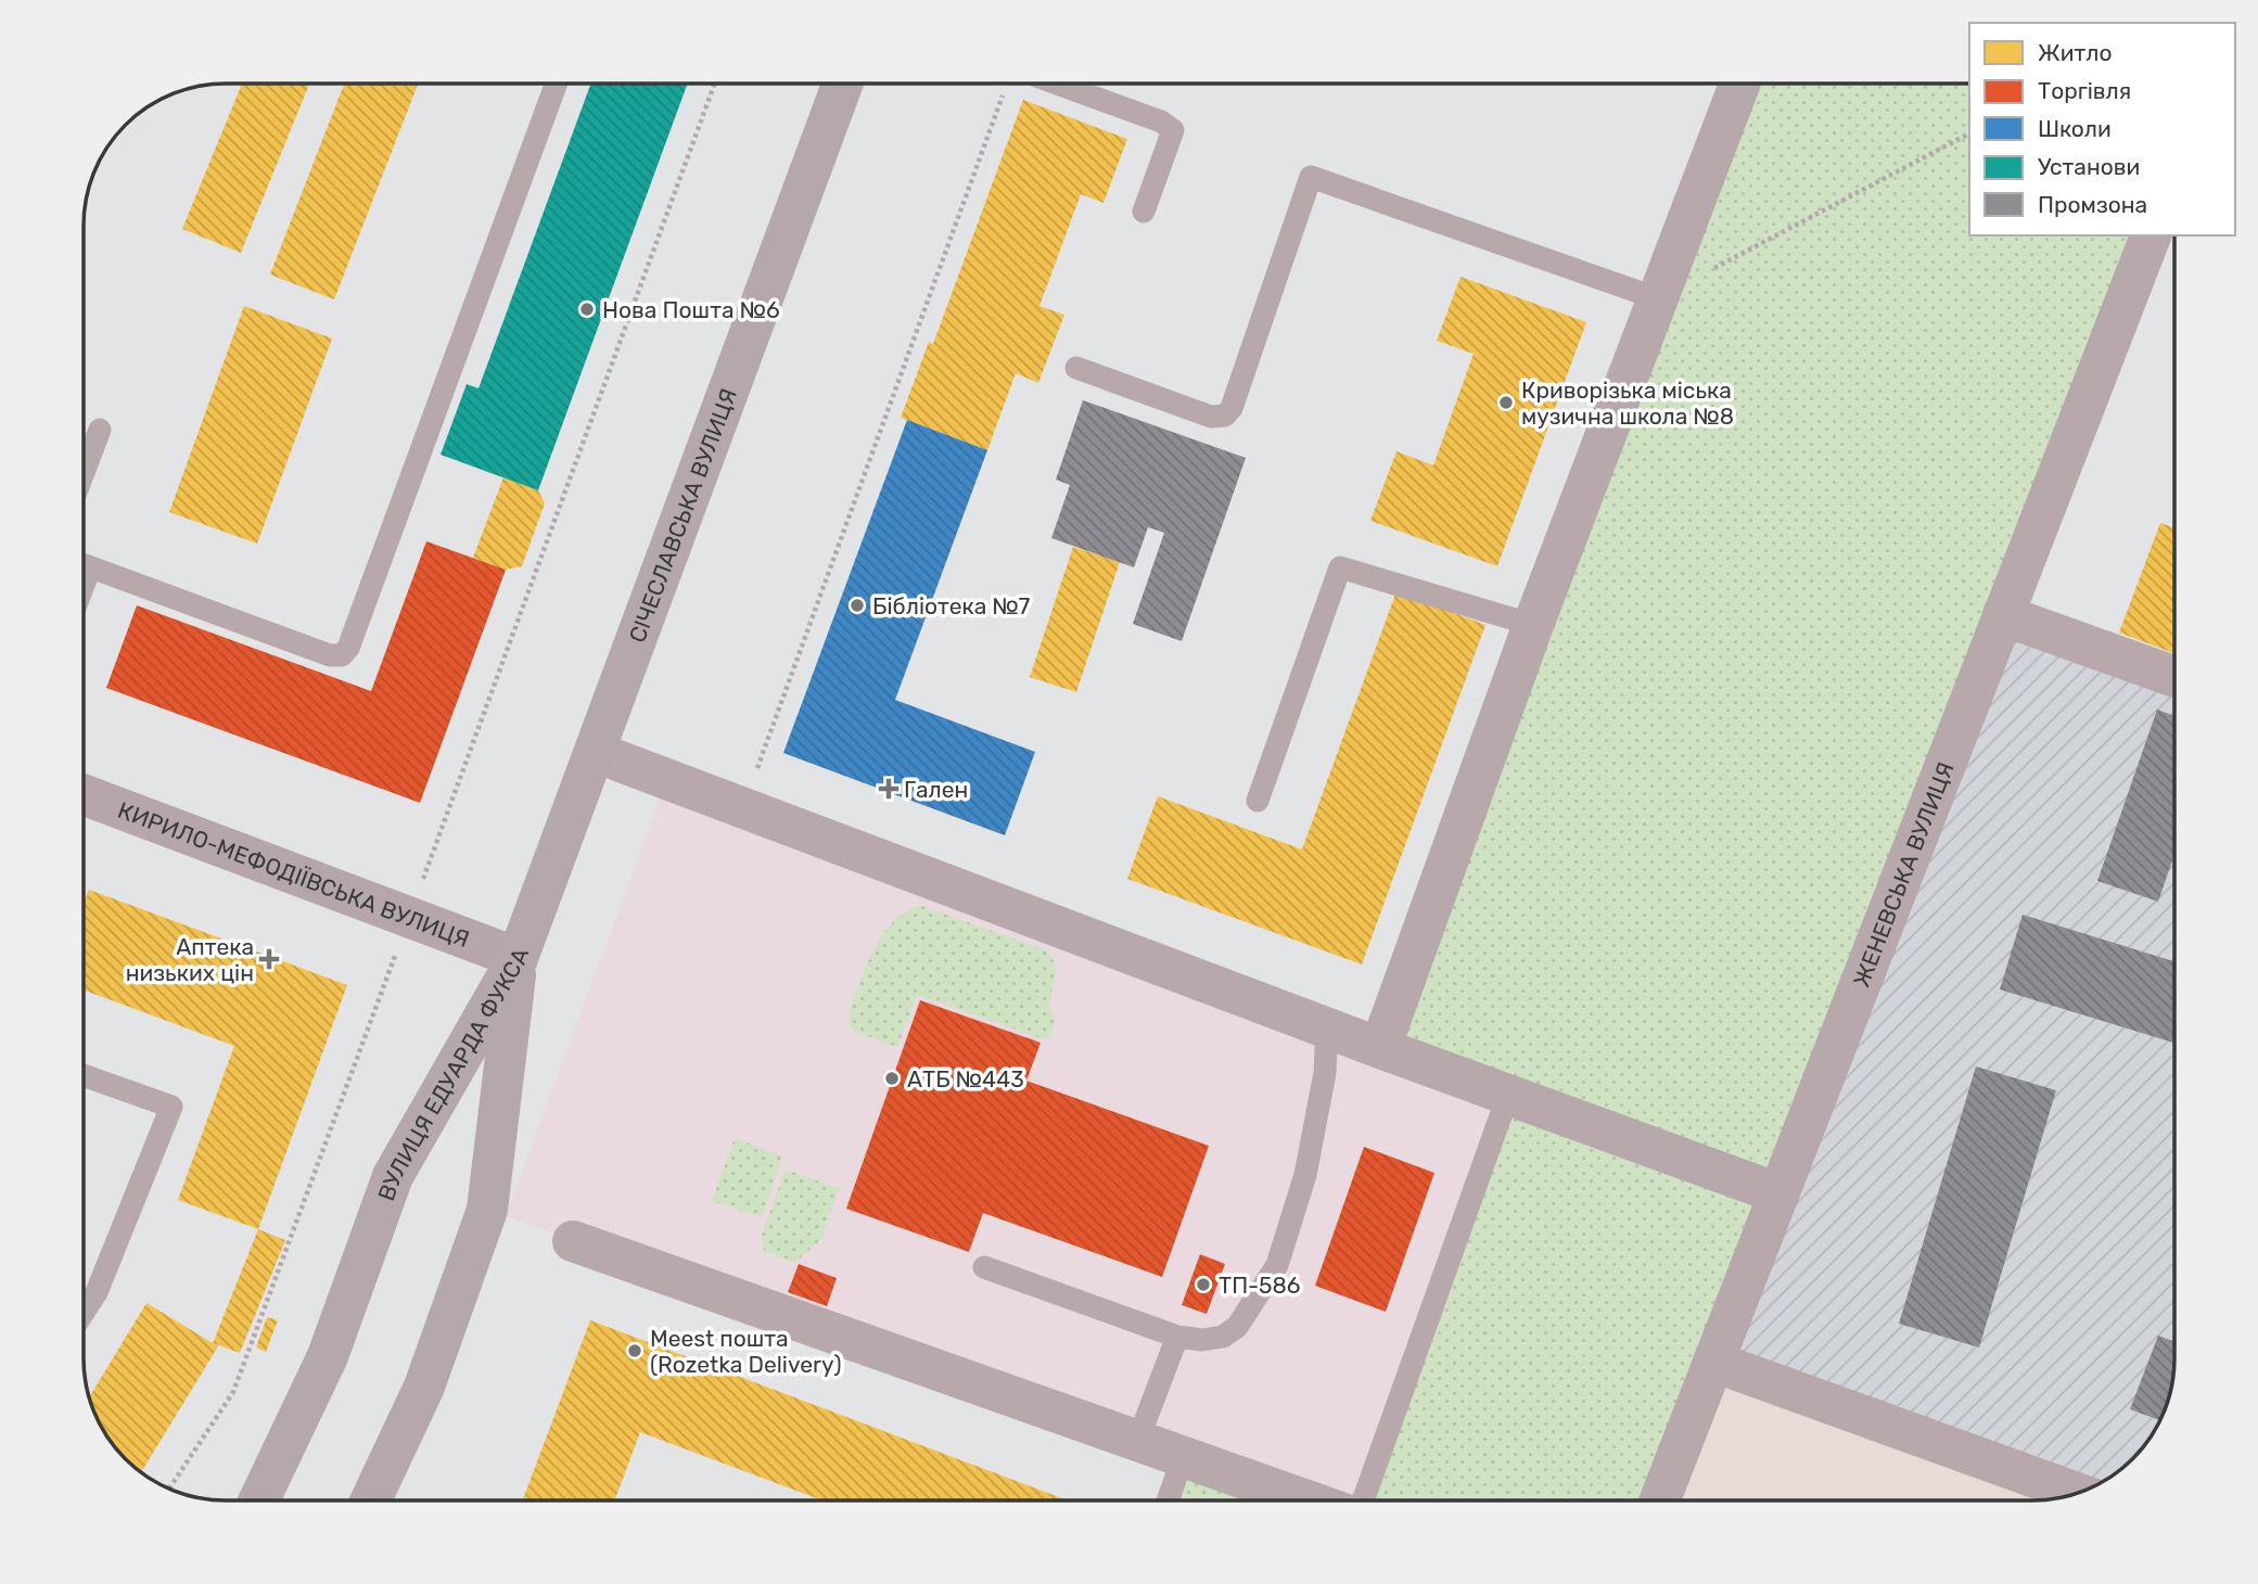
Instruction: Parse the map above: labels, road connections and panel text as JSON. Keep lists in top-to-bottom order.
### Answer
{
  "streets": {
    "main road": ["СІЧЕСЛАВСЬКА ВУЛИЦЯ", "ВУЛИЦЯ ЕДУАРДА ФУКСА"],
    "street": ["ЖЕНЕВСЬКА ВУЛИЦЯ", "КИРИЛО-МЕФОДІЇВСЬКА ВУЛИЦЯ"]
  },
  "crossings": [
    ["СІЧЕСЛАВСЬКА ВУЛИЦЯ", "КИРИЛО-МЕФОДІЇВСЬКА ВУЛИЦЯ"],
    ["СІЧЕСЛАВСЬКА ВУЛИЦЯ", "ВУЛИЦЯ ЕДУАРДА ФУКСА"],
    ["КИРИЛО-МЕФОДІЇВСЬКА ВУЛИЦЯ", "ВУЛИЦЯ ЕДУАРДА ФУКСА"]
  ],
  "places": {
    "other": [
      "Нова Пошта №6",
      "Криворізька міська музична школа №8",
      "Бібліотека №7",
      "АТБ №443",
      "ТП-586",
      "Meest пошта (Rozetka Delivery)"
    ],
    "health": ["Гален", "Аптека низьких цін"]
  },
  "legend": [
    "Житло",
    "Торгівля",
    "Школи",
    "Установи",
    "Промзона"
  ]
}
